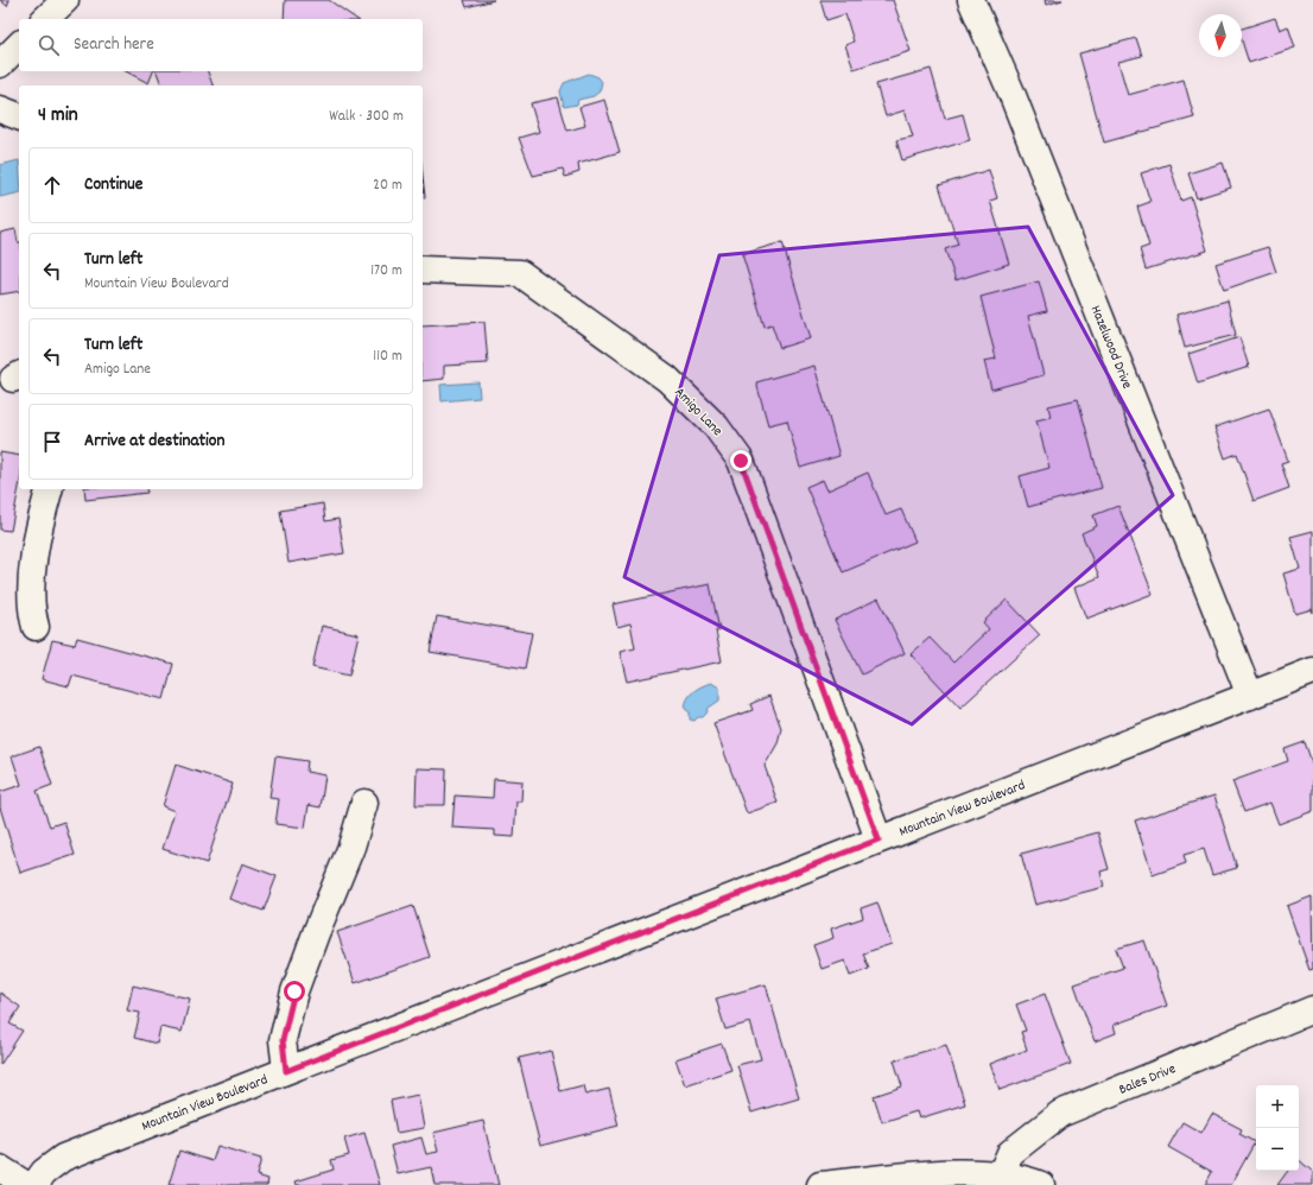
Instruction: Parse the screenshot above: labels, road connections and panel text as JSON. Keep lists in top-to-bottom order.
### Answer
{
  "streets": {
    "street": [
      "Hazelwood Drive",
      "Amigo Lane",
      "Mountain View Boulevard",
      "Bales Drive"
    ]
  },
  "crossings": [
    ["Hazelwood Drive", "Mountain View Boulevard"],
    ["Amigo Lane", "Mountain View Boulevard"]
  ],
  "north": "bottom",
  "page": {
    "search": "Search here",
    "heading": ["4 min", "Walk · 300 m"],
    "list": [
      ["Continue", "20 m"],
      ["Turn left", "Mountain View Boulevard", "170 m"],
      ["Turn left", "Amigo Lane", "110 m"],
      "Arrive at destination"
    ],
    "map_buttons": ["+", "−"]
  }
}
